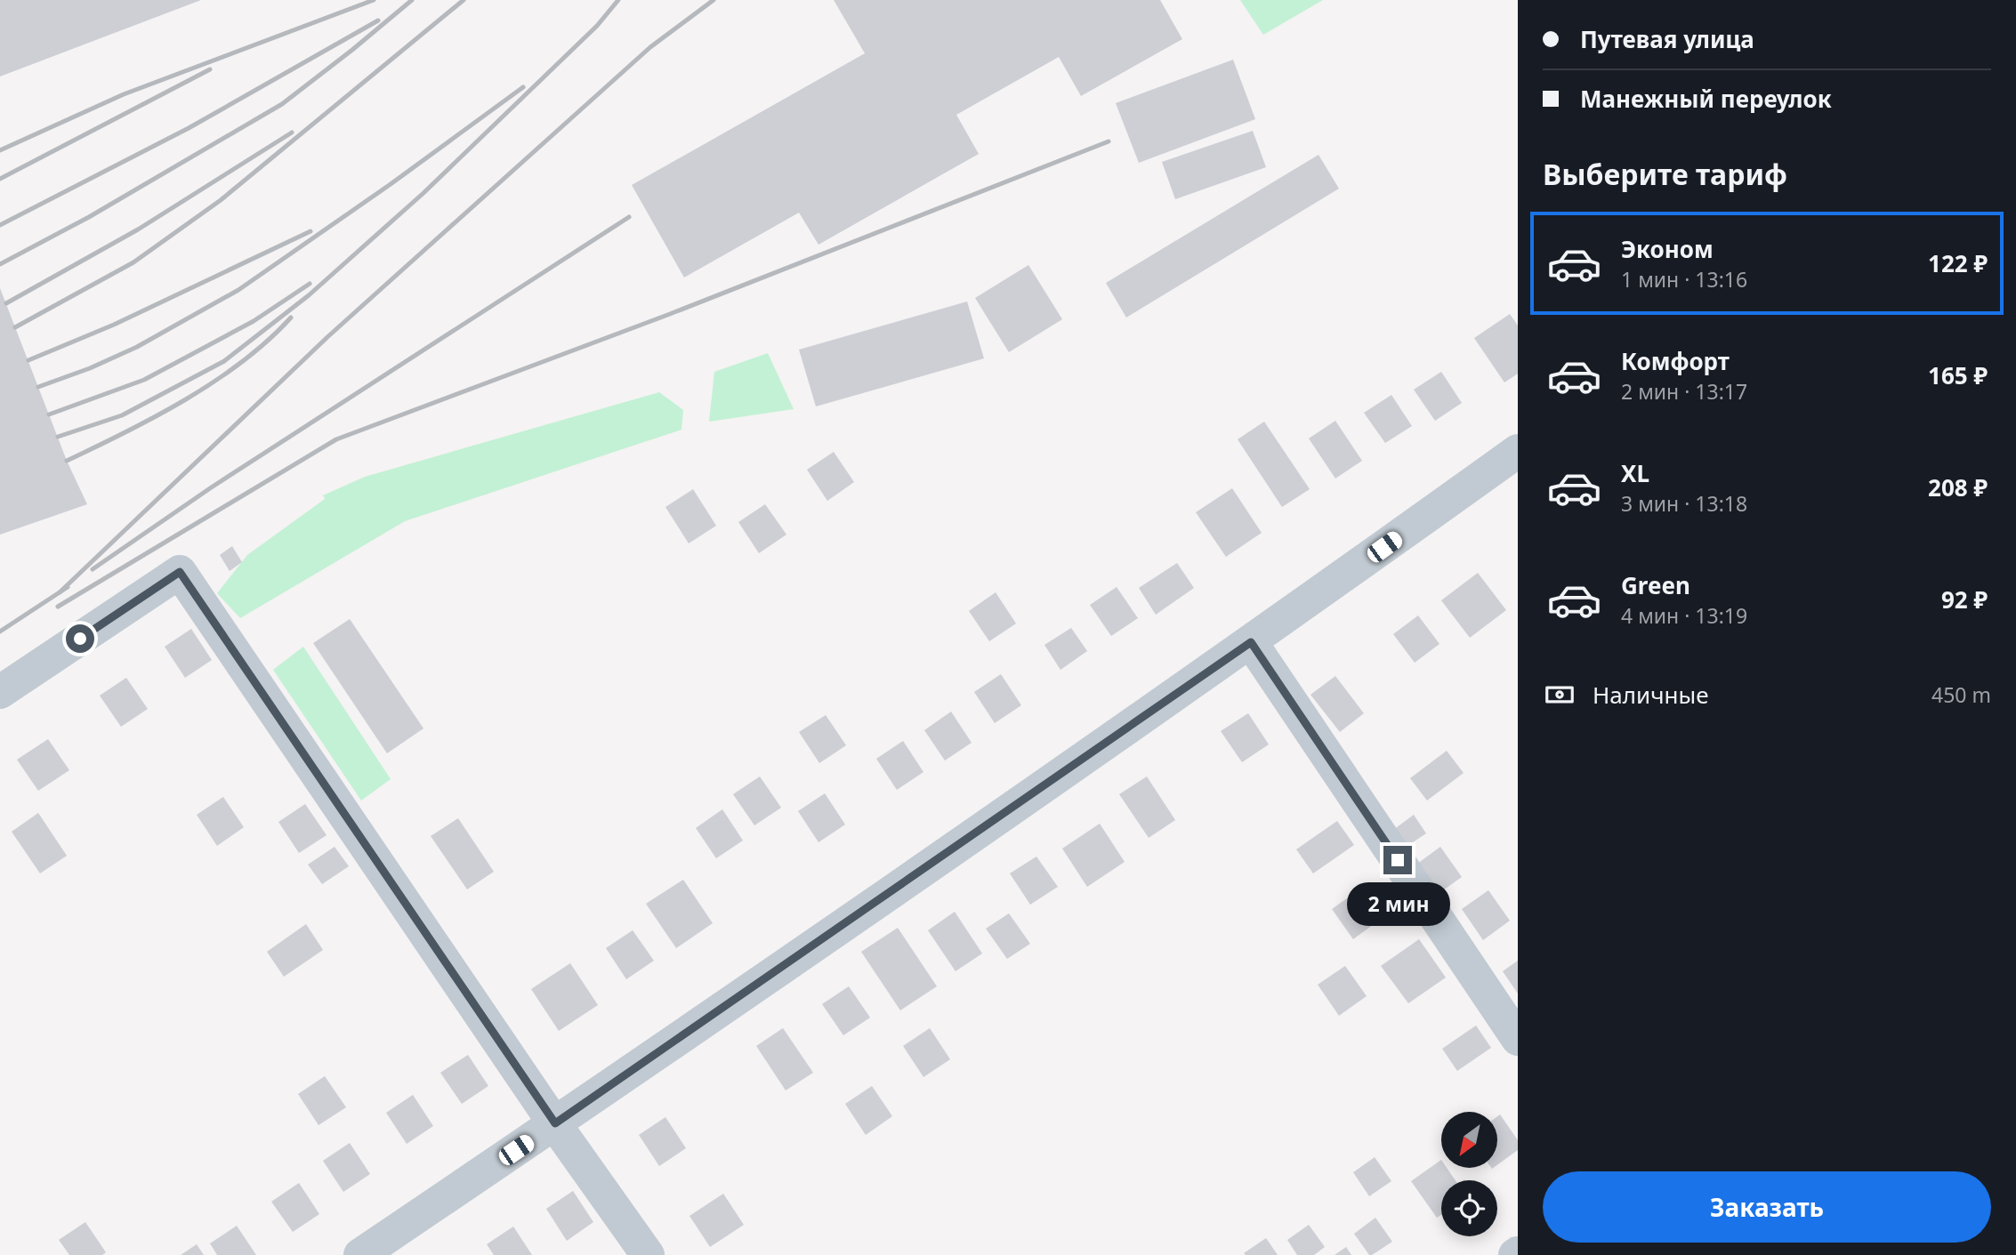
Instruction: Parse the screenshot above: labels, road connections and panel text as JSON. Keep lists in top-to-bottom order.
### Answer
{
  "north": "bottom left",
  "page": {
    "banner": ["Путевая улица", "Манежный переулок"],
    "heading": "Выберите тариф",
    "list": [
      {
        "name": "Эконом",
        "note": "1 мин · 13:16",
        "value": "122 ₽"
      },
      {
        "name": "Комфорт",
        "note": "2 мин · 13:17",
        "value": "165 ₽"
      },
      {
        "name": "XL",
        "note": "3 мин · 13:18",
        "value": "208 ₽"
      },
      {
        "name": "Green",
        "note": "4 мин · 13:19",
        "value": "92 ₽"
      }
    ],
    "pay": ["Наличные", "450 m"],
    "bubble": "2 мин",
    "buttons": "Заказать"
  }
}
